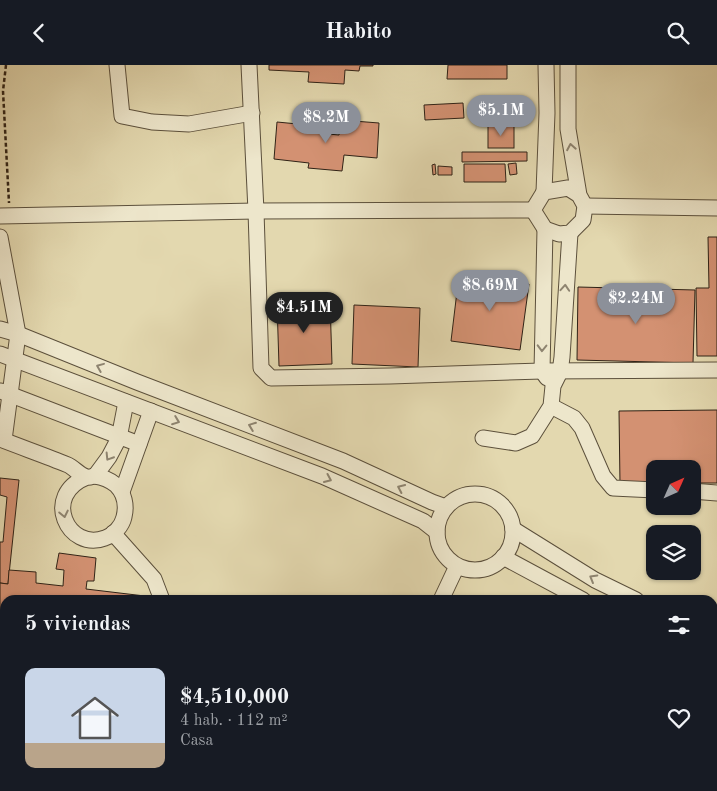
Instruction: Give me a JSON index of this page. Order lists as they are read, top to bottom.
{
  "north": "top right",
  "page": {
    "header": "Habito",
    "price": [
      "$5.1M",
      "$8.2M",
      "$8.69M",
      "$2.24M",
      "$4.51M"
    ],
    "heading": "5 viviendas",
    "list": [
      {
        "name": "$4,510,000",
        "note": "4 hab. · 112 m² · Casa"
      }
    ]
  }
}
